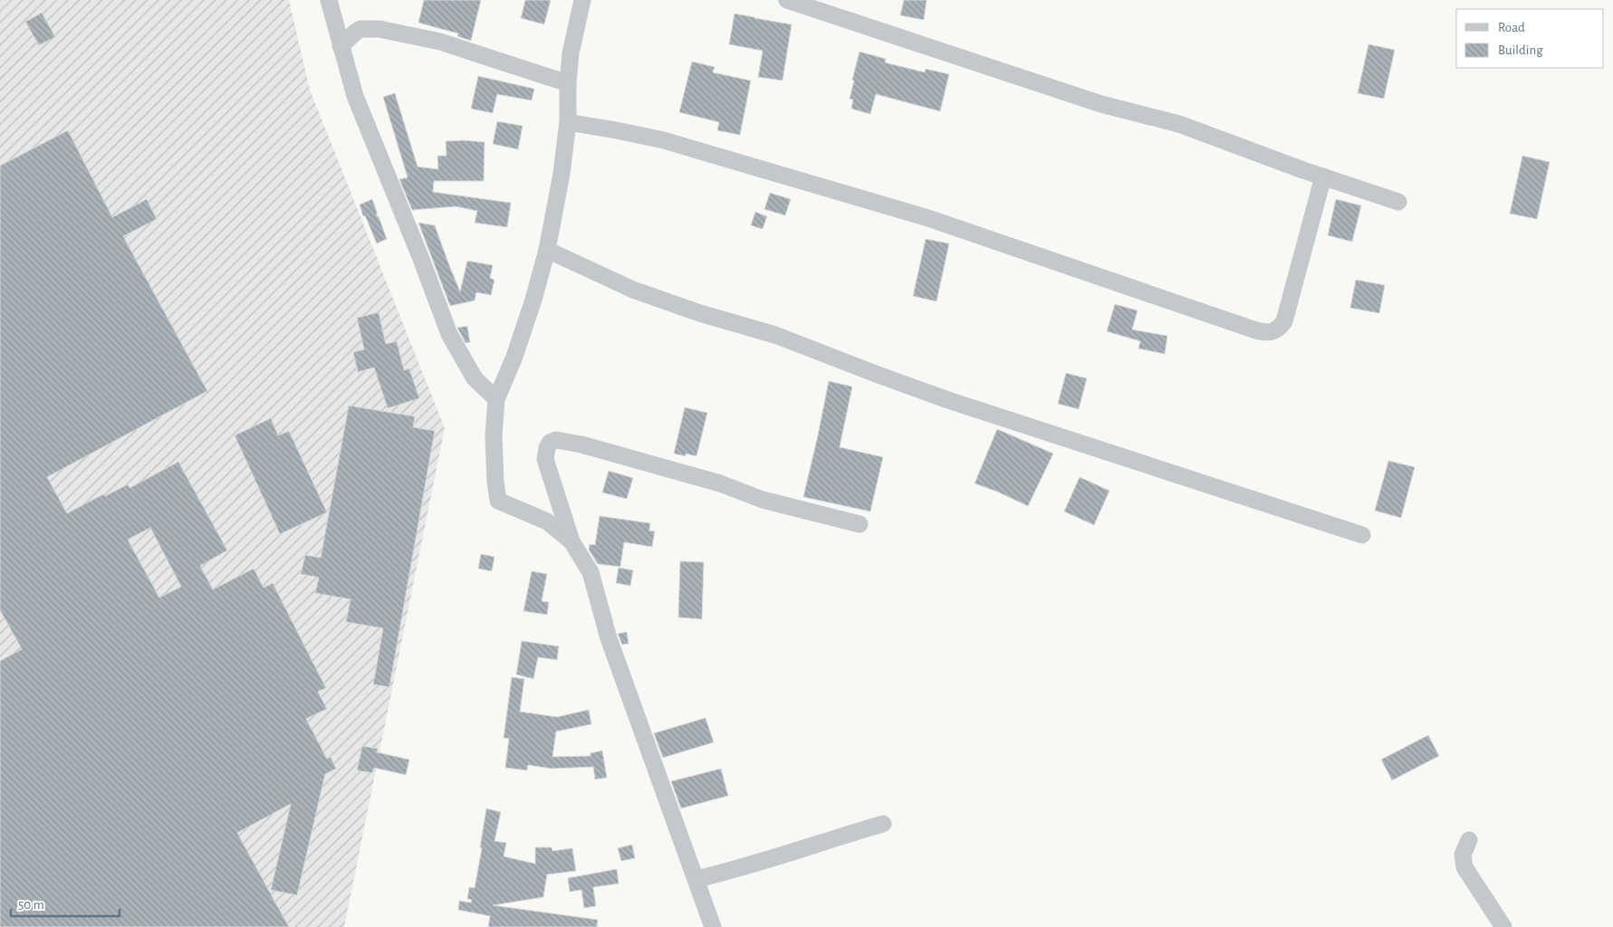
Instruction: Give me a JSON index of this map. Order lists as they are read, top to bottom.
{
  "legend": ["Road", "Building"],
  "scale_bar": "50 m"
}
